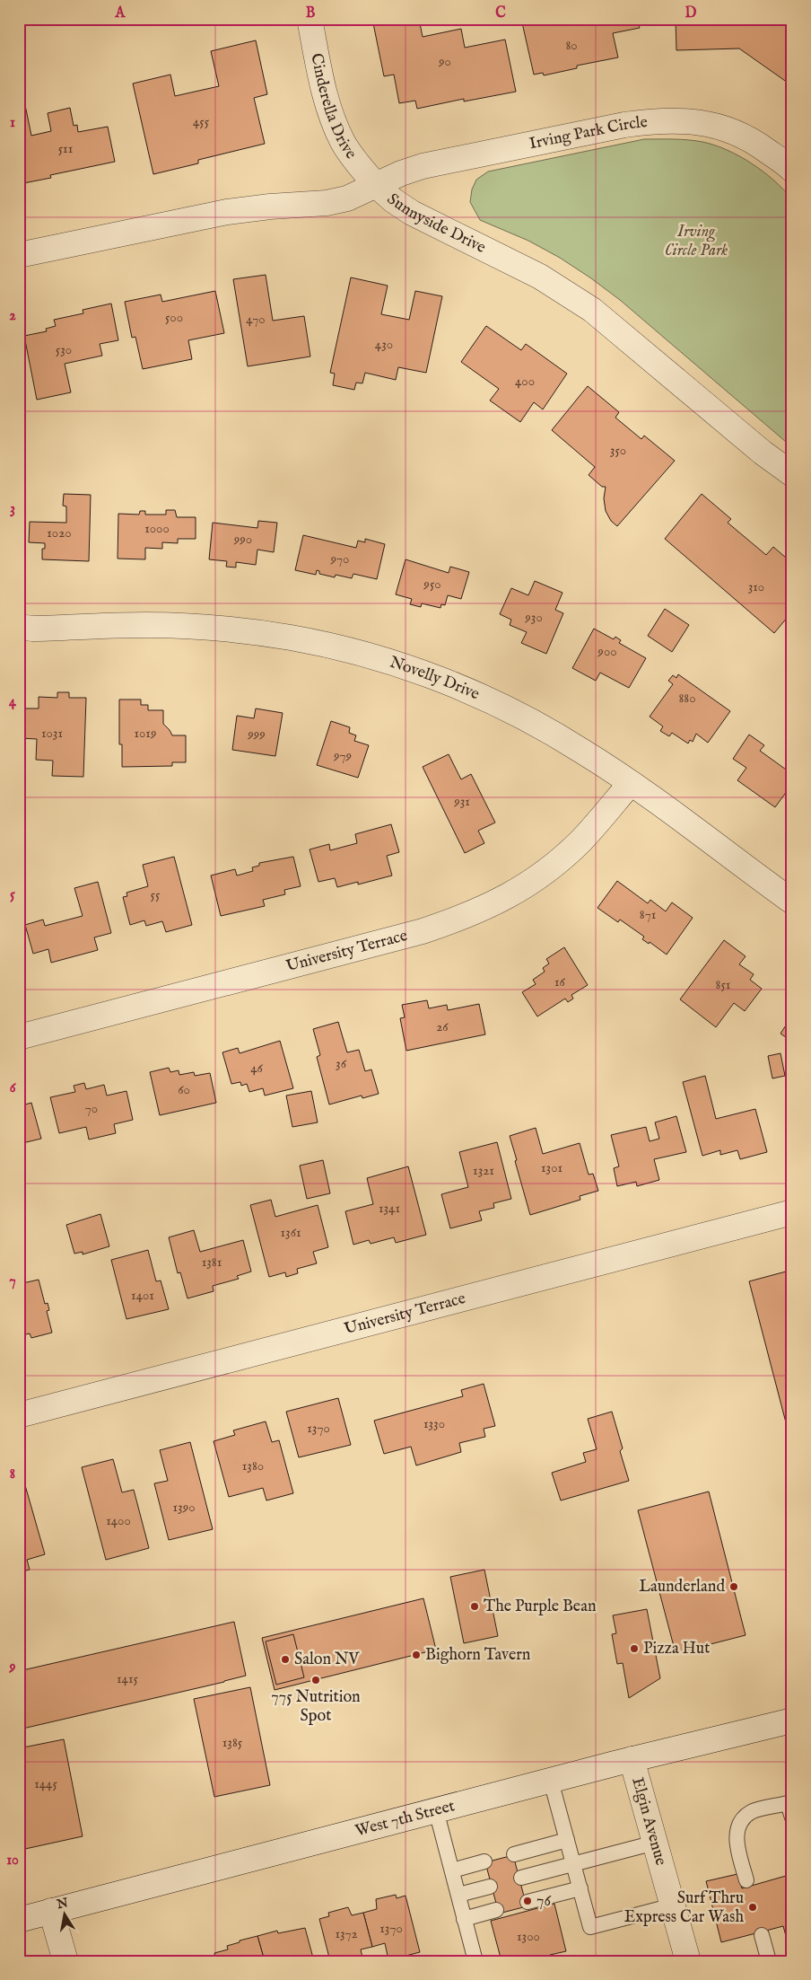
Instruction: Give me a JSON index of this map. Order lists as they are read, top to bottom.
{
  "streets": {
    "street": [
      "Cinderella Drive",
      "Irving Park Circle",
      "Sunnyside Drive",
      "Novelly Drive",
      "University Terrace",
      "West 7th Street",
      "Elgin Avenue"
    ]
  },
  "crossings": [
    ["Cinderella Drive", "Irving Park Circle"],
    ["Cinderella Drive", "Sunnyside Drive"],
    ["Irving Park Circle", "Sunnyside Drive"],
    ["Novelly Drive", "University Terrace"],
    ["West 7th Street", "Elgin Avenue"]
  ],
  "parks": ["Irving Circle Park"],
  "places": [
    "Launderland",
    "The Purple Bean",
    "Pizza Hut",
    "Bighorn Tavern",
    "Salon NV",
    "775 Nutrition Spot",
    "76",
    "Surf Thru Express Car Wash"
  ],
  "house_numbers": [
    "80",
    "90",
    "455",
    "511",
    "500",
    "470",
    "430",
    "530",
    "400",
    "350",
    "1000",
    "1020",
    "990",
    "970",
    "950",
    "310",
    "930",
    "900",
    "880",
    "1031",
    "1019",
    "999",
    "979",
    "931",
    "55",
    "871",
    "16",
    "851",
    "26",
    "36",
    "46",
    "60",
    "70",
    "1301",
    "1321",
    "1341",
    "1361",
    "1381",
    "1401",
    "1330",
    "1370",
    "1380",
    "1390",
    "1400",
    "1415",
    "1385",
    "1445",
    "1370",
    "1372",
    "1300"
  ],
  "north": "top",
  "grid": {
    "columns": [
      "A",
      "B",
      "C",
      "D"
    ],
    "rows": [
      "1",
      "2",
      "3",
      "4",
      "5",
      "6",
      "7",
      "8",
      "9",
      "10"
    ]
  }
}
